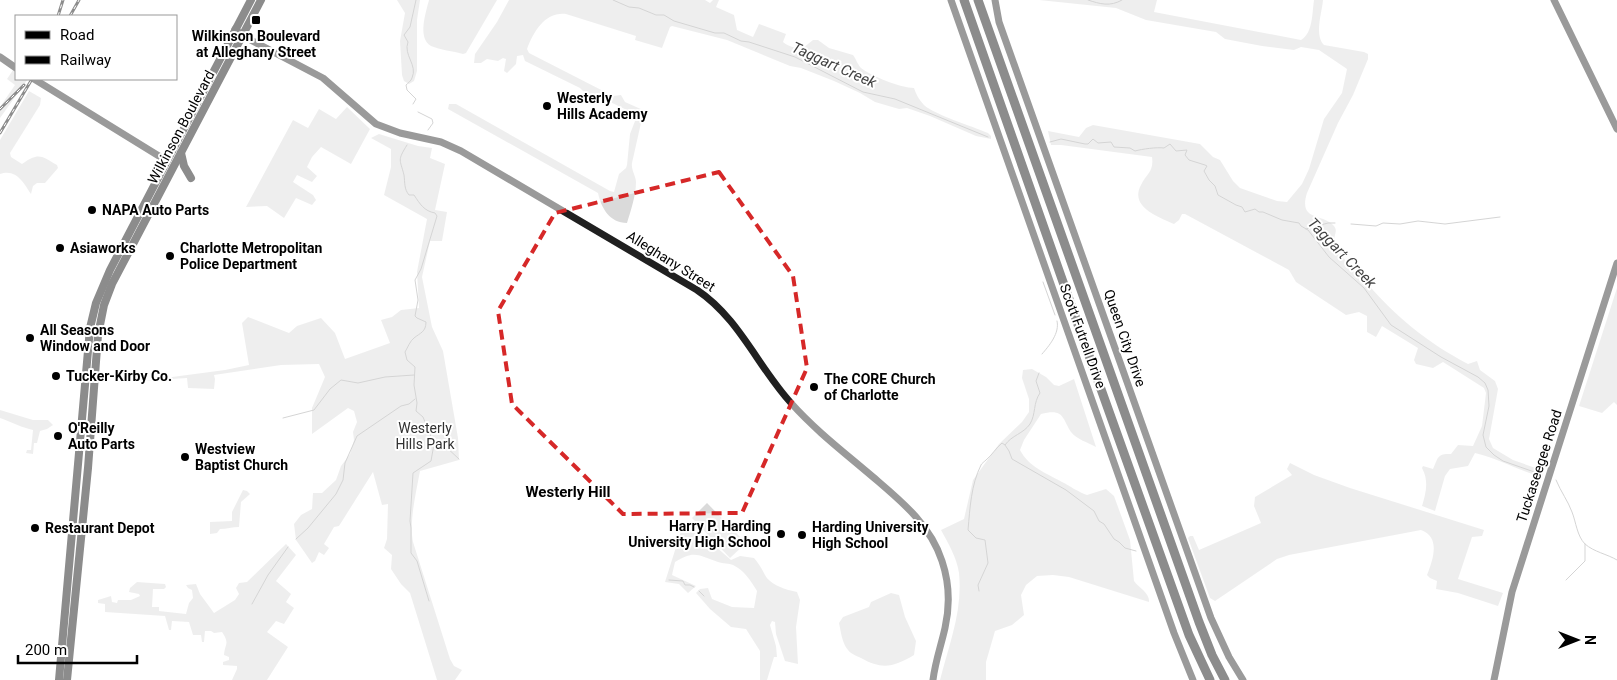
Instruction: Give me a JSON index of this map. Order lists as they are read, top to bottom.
{
  "streets": {
    "main road": ["Wilkinson Boulevard"],
    "street": [
      "Alleghany Street",
      "Scott Futrell Drive",
      "Queen City Drive",
      "Tuckaseegee Road"
    ]
  },
  "crossings": [
    ["Wilkinson Boulevard", "Alleghany Street"]
  ],
  "districts": ["Westerly Hill"],
  "water": ["Taggart Creek"],
  "parks": ["Westerly Hills Park"],
  "places": {
    "transit": ["Wilkinson Boulevard at Alleghany Street"],
    "other": [
      "Westerly Hills Academy",
      "NAPA Auto Parts",
      "Asiaworks",
      "Charlotte Metropolitan Police Department",
      "All Seasons Window and Door",
      "Tucker-Kirby Co.",
      "The CORE Church of Charlotte",
      "O'Reilly Auto Parts",
      "Westview Baptist Church",
      "Restaurant Depot",
      "Harry P. Harding University High School",
      "Harding University High School"
    ]
  },
  "legend": ["Road", "Railway"],
  "scale_bar": "200 m",
  "north": "right"
}
